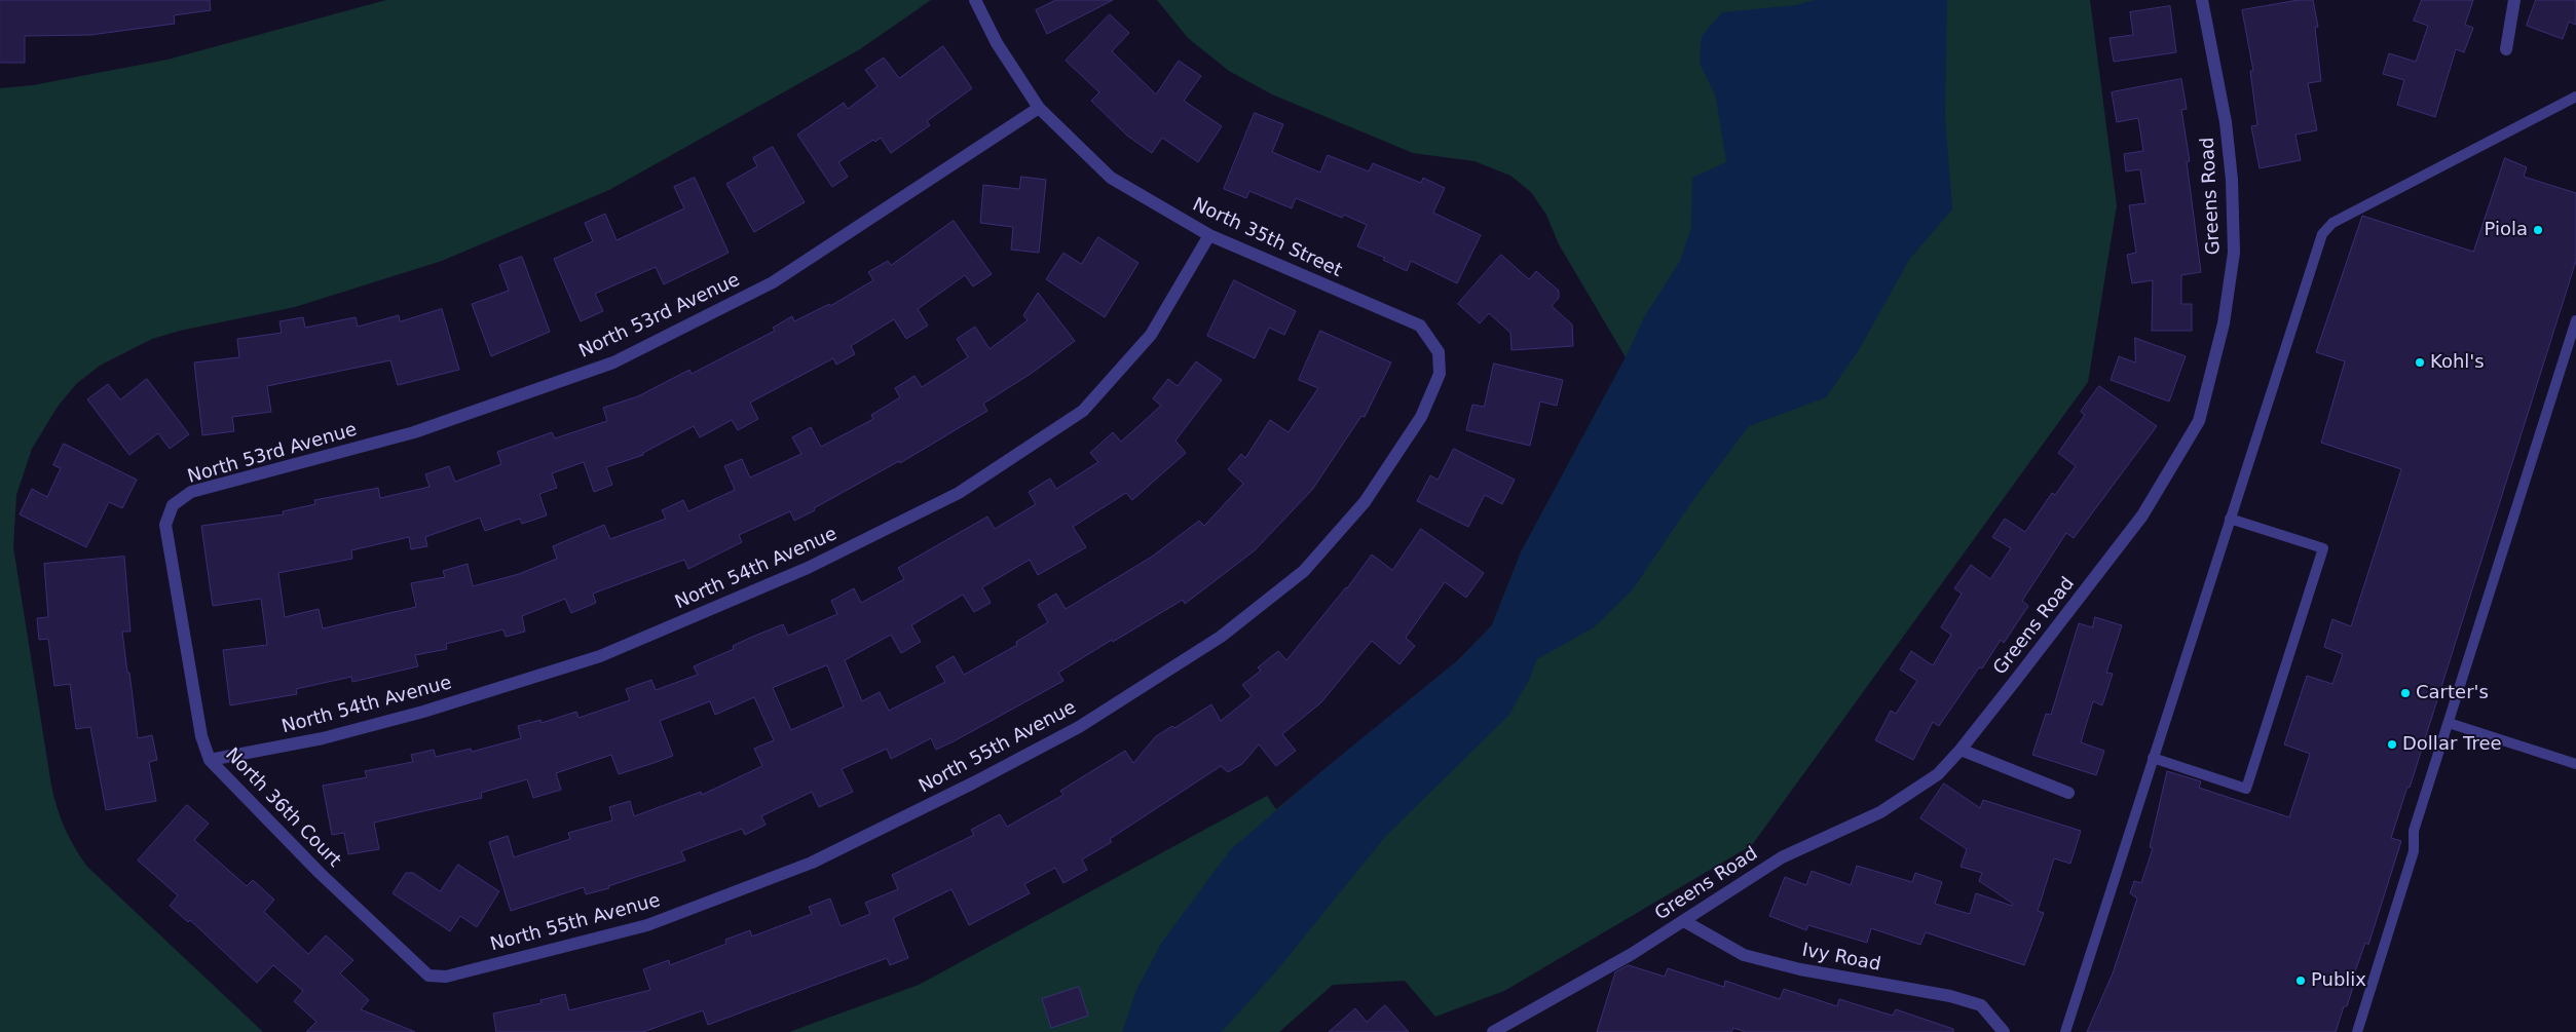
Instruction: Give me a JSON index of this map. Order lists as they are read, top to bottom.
{
  "streets": {
    "street": [
      "Greens Road",
      "North 35th Street",
      "North 53rd Avenue",
      "North 54th Avenue",
      "North 55th Avenue",
      "North 36th Court",
      "Ivy Road"
    ]
  },
  "crossings": [
    ["Greens Road", "Ivy Road"],
    ["North 35th Street", "North 53rd Avenue"],
    ["North 35th Street", "North 54th Avenue"],
    ["North 35th Street", "North 55th Avenue"],
    ["North 53rd Avenue", "North 36th Court"],
    ["North 54th Avenue", "North 36th Court"],
    ["North 55th Avenue", "North 36th Court"]
  ],
  "places": [
    "Piola",
    "Kohl's",
    "Carter's",
    "Dollar Tree",
    "Publix"
  ]
}
